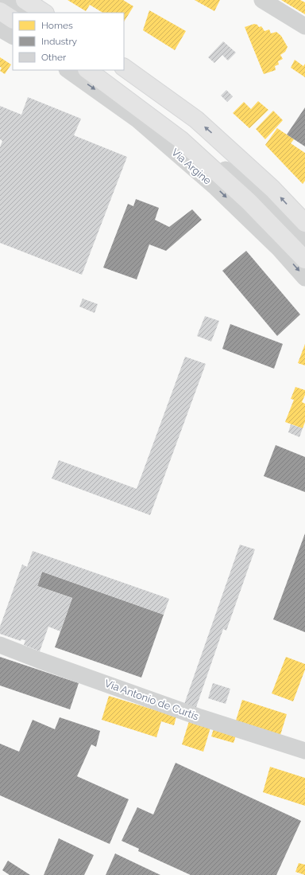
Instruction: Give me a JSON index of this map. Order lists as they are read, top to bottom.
{
  "streets": {
    "street": ["Via Argine", "Via Antonio de Curtis"]
  },
  "legend": ["Homes", "Industry", "Other"]
}
